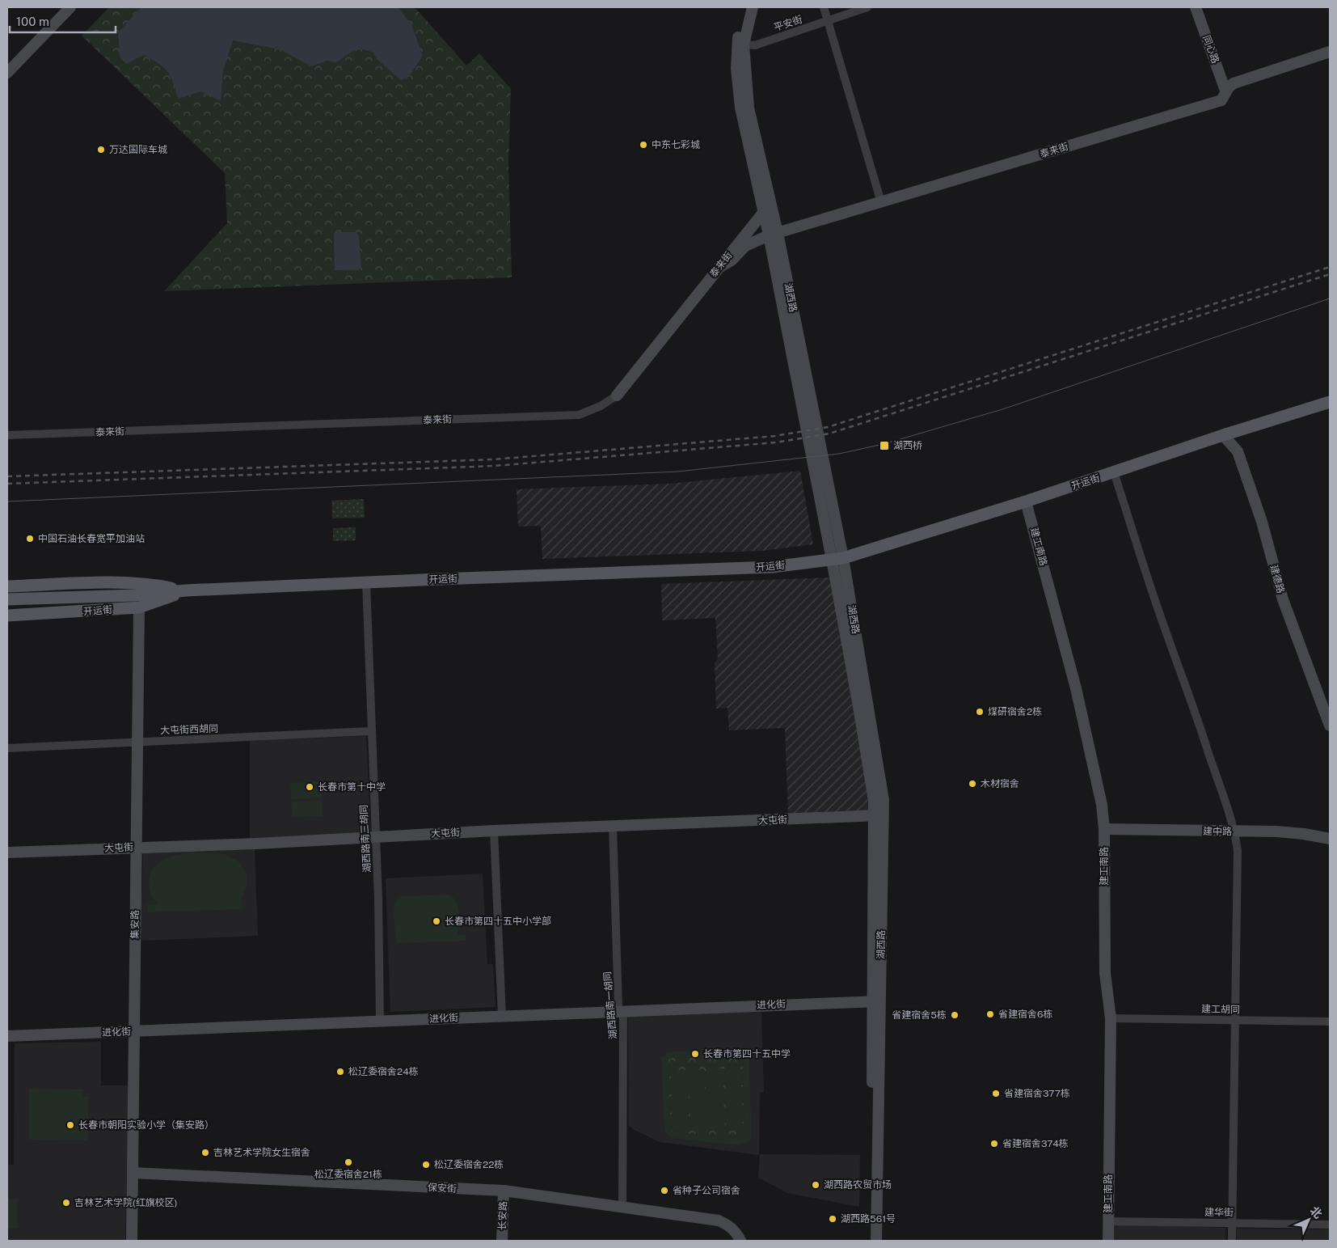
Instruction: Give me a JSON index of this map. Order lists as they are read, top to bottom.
{
  "streets": {
    "main road": ["开运街"],
    "street": [
      "平安街",
      "同心路",
      "泰来街",
      "湖西路",
      "建工南路",
      "建德路",
      "大屯街西胡同",
      "大屯街",
      "建中路",
      "湖西路南三胡同",
      "集安路",
      "进化街",
      "湖西路南一胡同",
      "建工胡同",
      "保安街",
      "建华街",
      "长安路"
    ]
  },
  "crossings": [
    ["平安街", "湖西路"],
    ["同心路", "泰来街"],
    ["泰来街", "湖西路"],
    ["湖西路", "开运街"],
    ["湖西路", "大屯街"],
    ["湖西路", "进化街"],
    ["开运街", "建工南路"],
    ["开运街", "建德路"],
    ["开运街", "湖西路南三胡同"],
    ["开运街", "集安路"],
    ["建工南路", "建中路"],
    ["建工南路", "建工胡同"],
    ["建工南路", "建华街"],
    ["大屯街西胡同", "湖西路南三胡同"],
    ["大屯街西胡同", "集安路"],
    ["大屯街", "湖西路南三胡同"],
    ["大屯街", "集安路"],
    ["大屯街", "湖西路南一胡同"],
    ["湖西路南三胡同", "进化街"],
    ["集安路", "进化街"],
    ["集安路", "保安街"],
    ["进化街", "湖西路南一胡同"],
    ["湖西路南一胡同", "保安街"],
    ["保安街", "长安路"]
  ],
  "places": {
    "other": [
      "中东七彩城",
      "万达国际车城",
      "中国石油长春宽平加油站",
      "煤研宿舍2栋",
      "木材宿舍",
      "长春市第十中学",
      "长春市第四十五中小学部",
      "省建宿舍6栋",
      "省建宿舍5栋",
      "长春市第四十五中学",
      "松辽委宿舍24栋",
      "省建宿舍377栋",
      "长春市朝阳实验小学（集安路）",
      "省建宿舍374栋",
      "吉林艺术学院女生宿舍",
      "松辽委宿舍21栋",
      "松辽委宿舍22栋",
      "湖西路农贸市场",
      "省种子公司宿舍",
      "吉林艺术学院(红旗校区)",
      "湖西路561号"
    ],
    "transit": ["湖西桥"]
  },
  "scale_bar": "100 m",
  "north": "top right"
}
